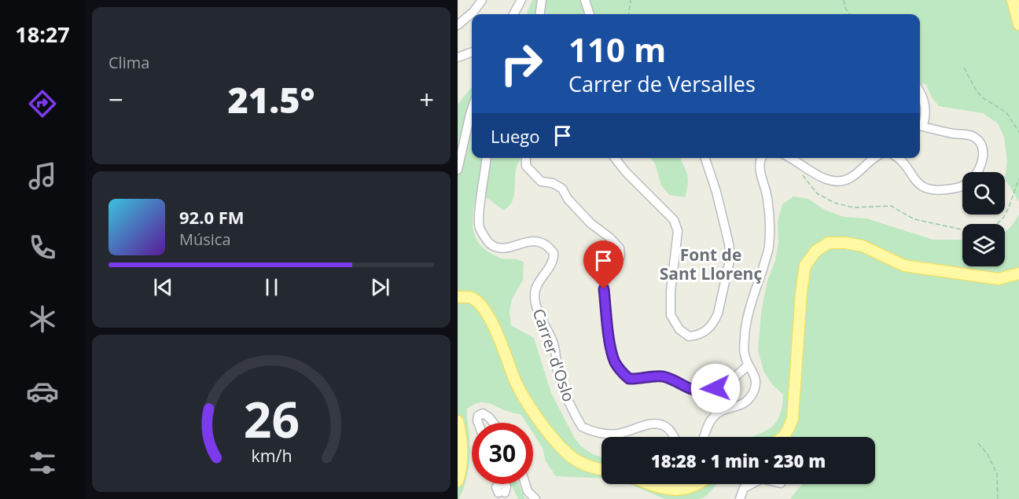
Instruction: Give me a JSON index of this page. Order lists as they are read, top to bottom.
{
  "streets": {
    "street": ["Carrer d'Oslo"]
  },
  "districts": ["Font de Sant Llorenç"],
  "page": {
    "tabs": "18:27",
    "tile": "Clima",
    "turn": ["110 m", "Carrer de Versalles"],
    "heat": ["−", "21.5°", "+"],
    "then": "Luego",
    "song": ["92.0 FM", "Música"],
    "limit": "30",
    "trip": "18:28 · 1 min · 230 m",
    "gauge": ["26", "km/h"]
  }
}
